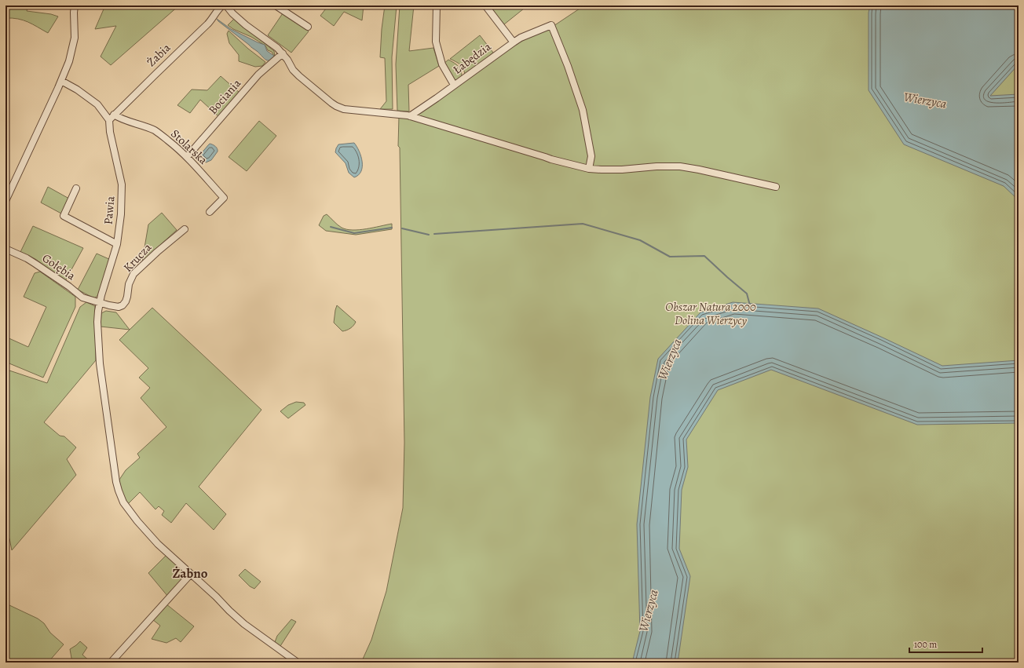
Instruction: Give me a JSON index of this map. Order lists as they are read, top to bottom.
{
  "streets": {
    "street": [
      "Żabia",
      "Łabędzia",
      "Bociania",
      "Stolarska",
      "Pawia",
      "Krucza",
      "Gołębia"
    ]
  },
  "crossings": [
    ["Żabia", "Stolarska"],
    ["Żabia", "Pawia"],
    ["Bociania", "Stolarska"],
    ["Pawia", "Krucza"],
    ["Pawia", "Gołębia"],
    ["Krucza", "Gołębia"]
  ],
  "districts": ["Żabno"],
  "water": ["Wierzyca"],
  "parks": ["Obszar Natura 2000 Dolina Wierzycy"],
  "scale_bar": "100 m"
}
